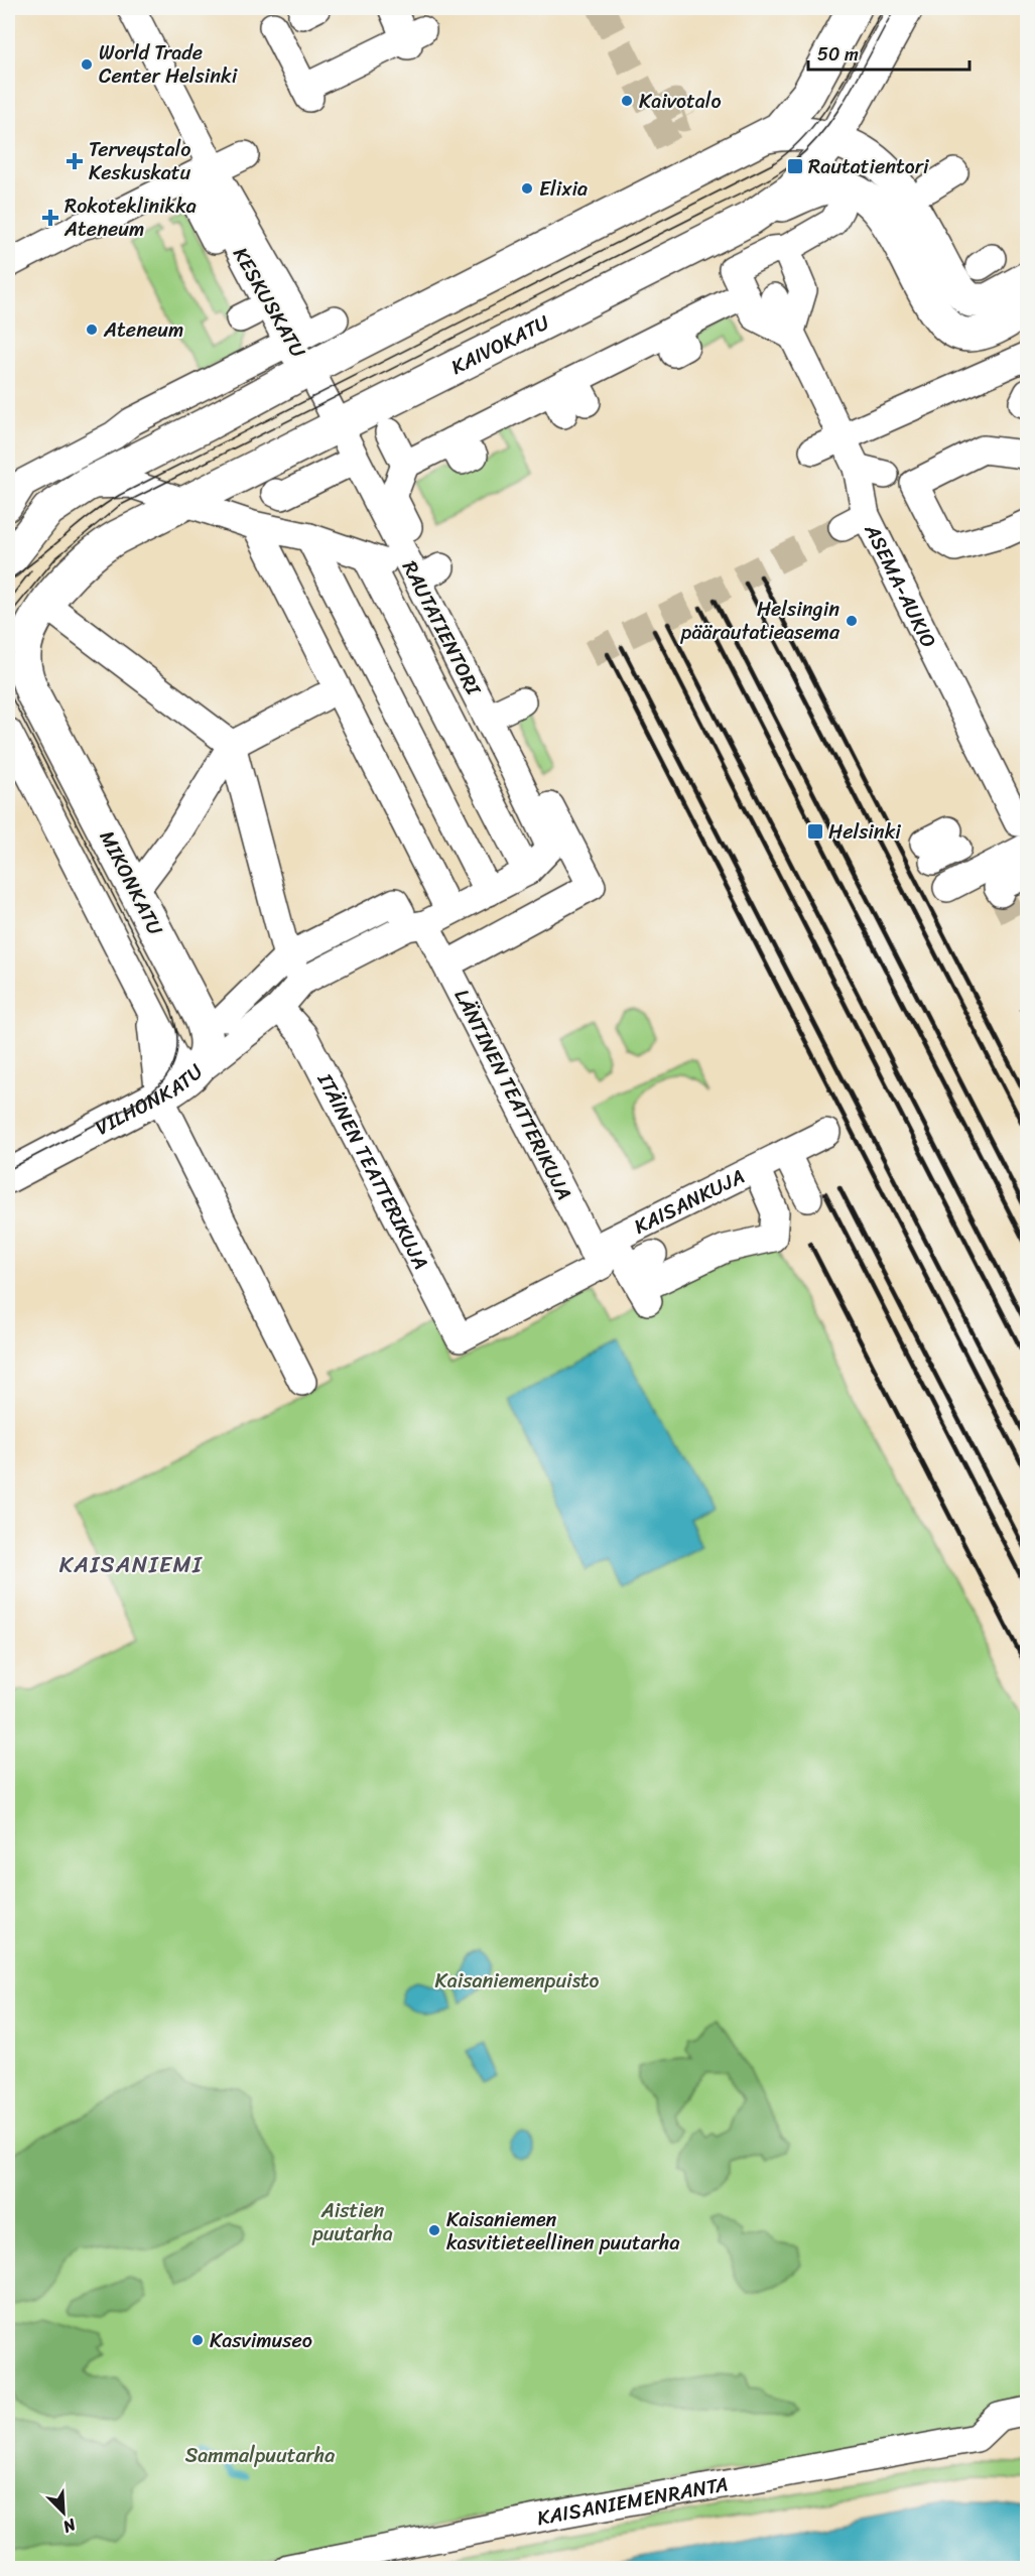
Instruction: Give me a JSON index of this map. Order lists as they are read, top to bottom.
{
  "streets": {
    "main road": ["KAIVOKATU", "MIKONKATU", "VILHONKATU"],
    "street": [
      "KESKUSKATU",
      "ASEMA-AUKIO",
      "RAUTATIENTORI",
      "LÄNTINEN TEATTERIKUJA",
      "ITÄINEN TEATTERIKUJA",
      "KAISANKUJA",
      "KAISANIEMENRANTA"
    ]
  },
  "crossings": [
    ["KESKUSKATU", "KAIVOKATU"],
    ["KESKUSKATU", "RAUTATIENTORI"],
    ["KAIVOKATU", "RAUTATIENTORI"],
    ["KAIVOKATU", "MIKONKATU"],
    ["RAUTATIENTORI", "VILHONKATU"],
    ["MIKONKATU", "VILHONKATU"],
    ["LÄNTINEN TEATTERIKUJA", "VILHONKATU"],
    ["LÄNTINEN TEATTERIKUJA", "KAISANKUJA"],
    ["VILHONKATU", "ITÄINEN TEATTERIKUJA"],
    ["ITÄINEN TEATTERIKUJA", "KAISANKUJA"]
  ],
  "districts": ["KAISANIEMI"],
  "parks": ["Kaisaniemenpuisto", "Aistien puutarha", "Sammalpuutarha"],
  "places": {
    "other": [
      "World Trade Center Helsinki",
      "Kaivotalo",
      "Elixia",
      "Ateneum",
      "Helsingin päärautatieasema",
      "Kaisaniemen kasvitieteellinen puutarha",
      "Kasvimuseo"
    ],
    "health": ["Terveystalo Keskuskatu", "Rokoteklinikka Ateneum"],
    "transit": ["Rautatientori", "Helsinki"]
  },
  "scale_bar": "50 m",
  "north": "bottom right"
}
